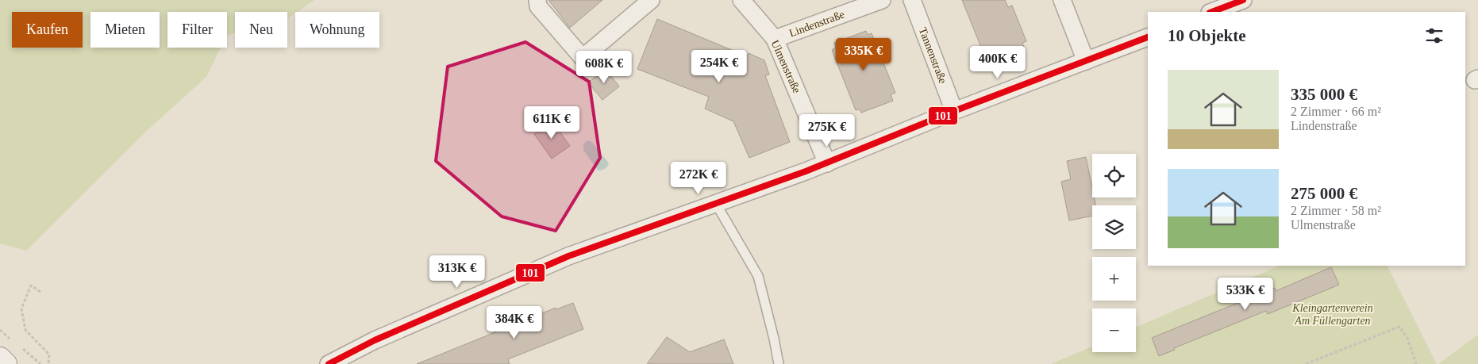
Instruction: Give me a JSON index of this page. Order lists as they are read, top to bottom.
{
  "streets": {
    "street": ["Lindenstraße", "Tannenstraße", "Ulmenstraße"]
  },
  "crossings": [
    ["Lindenstraße", "Ulmenstraße"]
  ],
  "parks": ["Kleingartenverein Am Füllengarten"],
  "lines": ["transit line 101"],
  "page": {
    "chip": [
      "Kaufen",
      "Mieten",
      "Filter",
      "Neu",
      "Wohnung"
    ],
    "heading": "10 Objekte",
    "price": [
      "335K €",
      "400K €",
      "254K €",
      "608K €",
      "611K €",
      "275K €",
      "272K €",
      "313K €",
      "533K €",
      "384K €"
    ],
    "list": [
      {
        "name": "335 000 €",
        "note": "2 Zimmer · 66 m² · Lindenstraße"
      },
      {
        "name": "275 000 €",
        "note": "2 Zimmer · 58 m² · Ulmenstraße"
      }
    ],
    "map_buttons": ["+", "−"]
  }
}
